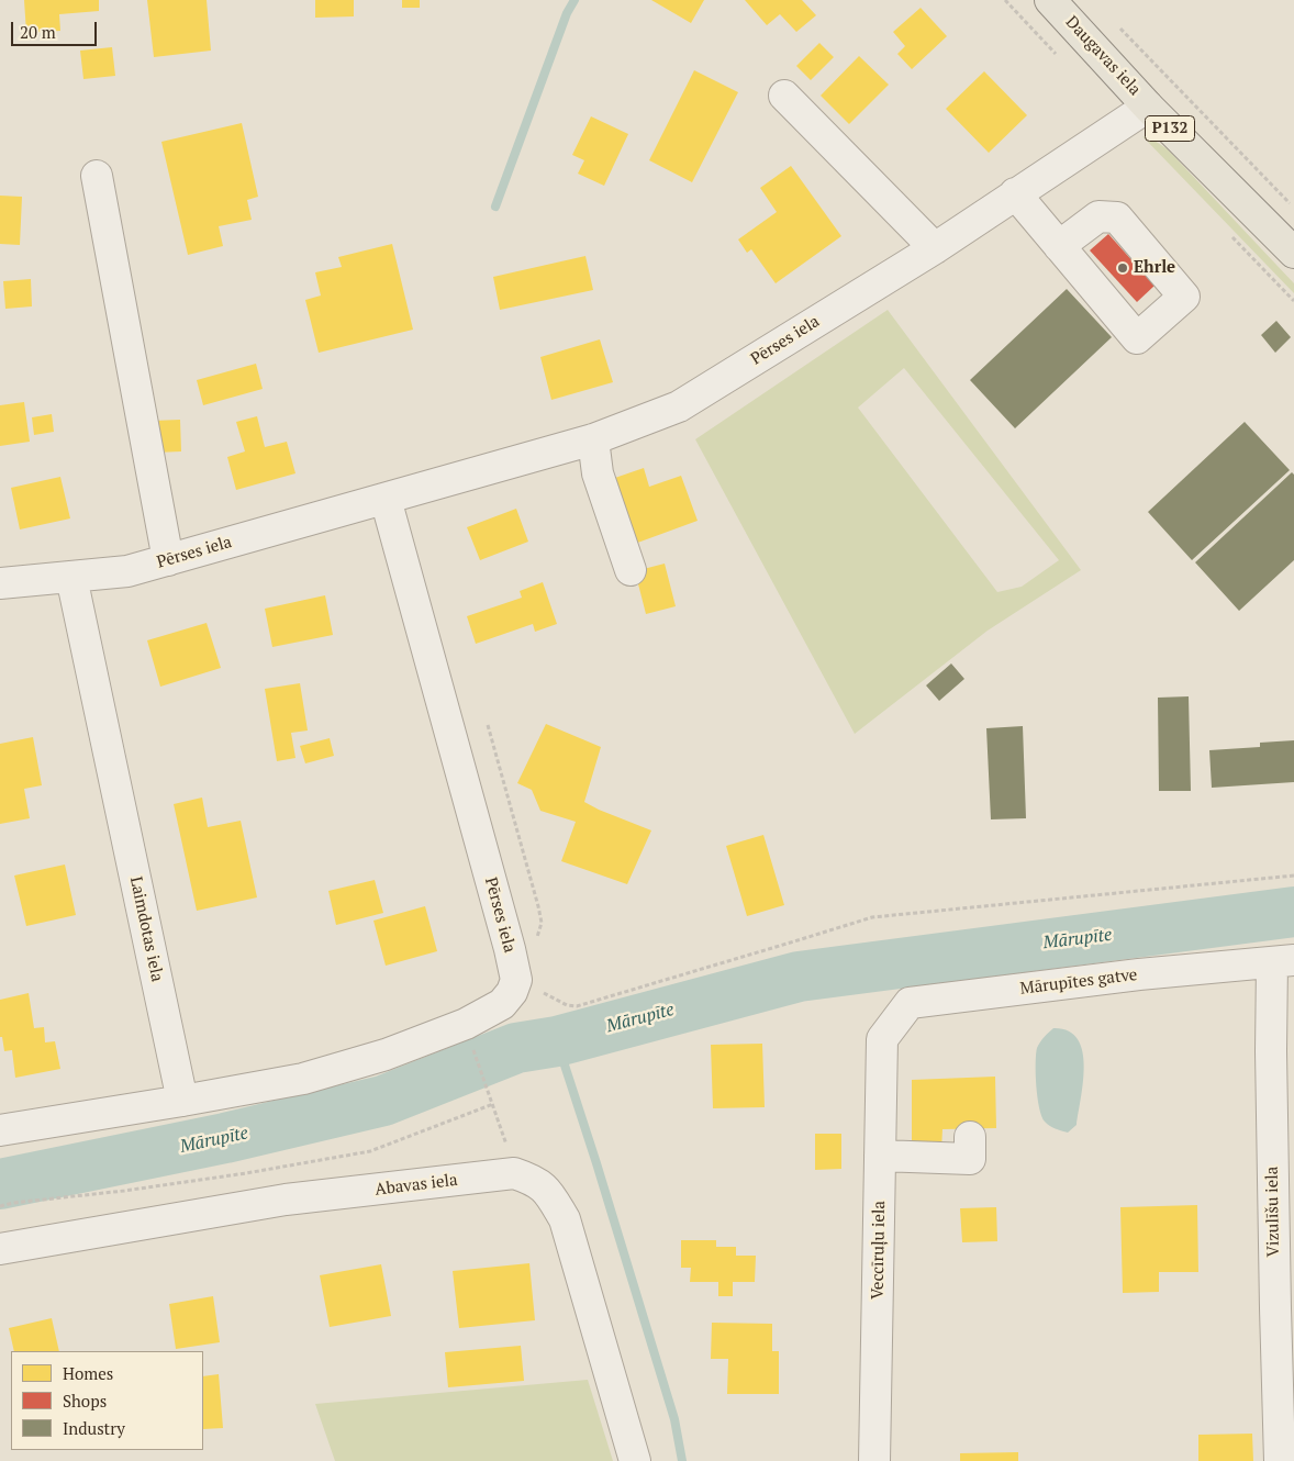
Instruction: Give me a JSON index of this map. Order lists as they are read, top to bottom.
{
  "streets": {
    "main road": ["Daugavas iela", "P132"],
    "street": [
      "Pērses iela",
      "Laimdotas iela",
      "Mārupītes gatve",
      "Abavas iela",
      "Vizulīšu iela",
      "Veccīruļu iela"
    ]
  },
  "crossings": [
    ["Daugavas iela", "Pērses iela"],
    ["Pērses iela", "Laimdotas iela"],
    ["Mārupītes gatve", "Vizulīšu iela"],
    ["Mārupītes gatve", "Veccīruļu iela"]
  ],
  "water": ["Mārupīte"],
  "places": ["Ehrle"],
  "legend": ["Homes", "Shops", "Industry"],
  "scale_bar": "20 m"
}
